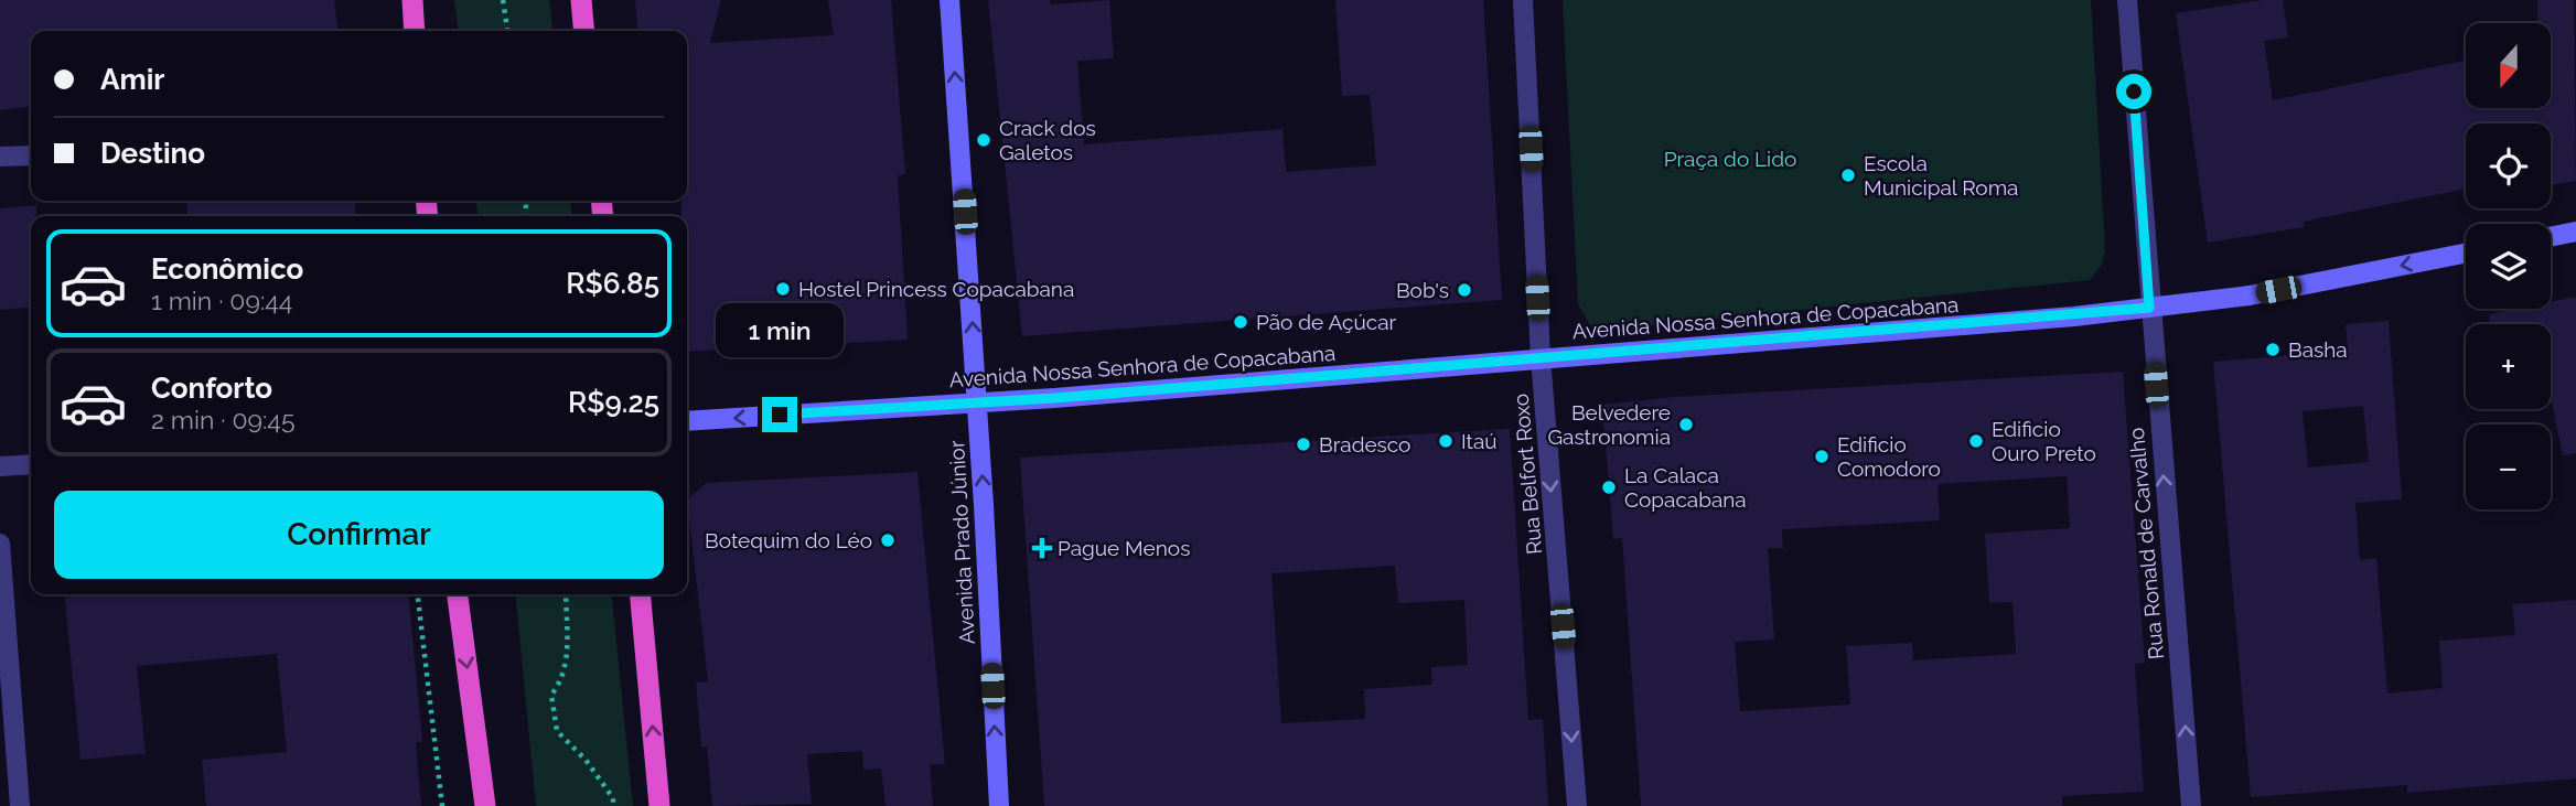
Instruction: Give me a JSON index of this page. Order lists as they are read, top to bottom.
{
  "streets": {
    "main road": ["Avenida Nossa Senhora de Copacabana", "Avenida Prado Júnior"],
    "street": ["Rua Belfort Roxo", "Rua Ronald de Carvalho"]
  },
  "crossings": [
    ["Avenida Nossa Senhora de Copacabana", "Rua Belfort Roxo"],
    ["Avenida Nossa Senhora de Copacabana", "Avenida Prado Júnior"],
    ["Avenida Nossa Senhora de Copacabana", "Rua Ronald de Carvalho"]
  ],
  "one_way": ["Rua Belfort Roxo", "Avenida Prado Júnior", "Rua Ronald de Carvalho"],
  "parks": ["Praça do Lido"],
  "places": {
    "other": [
      "Crack dos Galetos",
      "Escola Municipal Roma",
      "Hostel Princess Copacabana",
      "Bob's",
      "Pão de Açúcar",
      "Basha",
      "Belvedere Gastronomia",
      "Itaú",
      "Edificio Ouro Preto",
      "Bradesco",
      "Edificio Comodoro",
      "La Calaca Copacabana",
      "Botequim do Léo"
    ],
    "health": ["Pague Menos"]
  },
  "north": "bottom",
  "page": {
    "map_buttons": ["+", "−"],
    "banner": ["Amir", "Destino"],
    "list": [
      {
        "name": "Econômico",
        "note": "1 min · 09:44",
        "value": "R$6.85"
      },
      {
        "name": "Conforto",
        "note": "2 min · 09:45",
        "value": "R$9.25"
      }
    ],
    "bubble": "1 min",
    "buttons": "Confirmar"
  }
}
